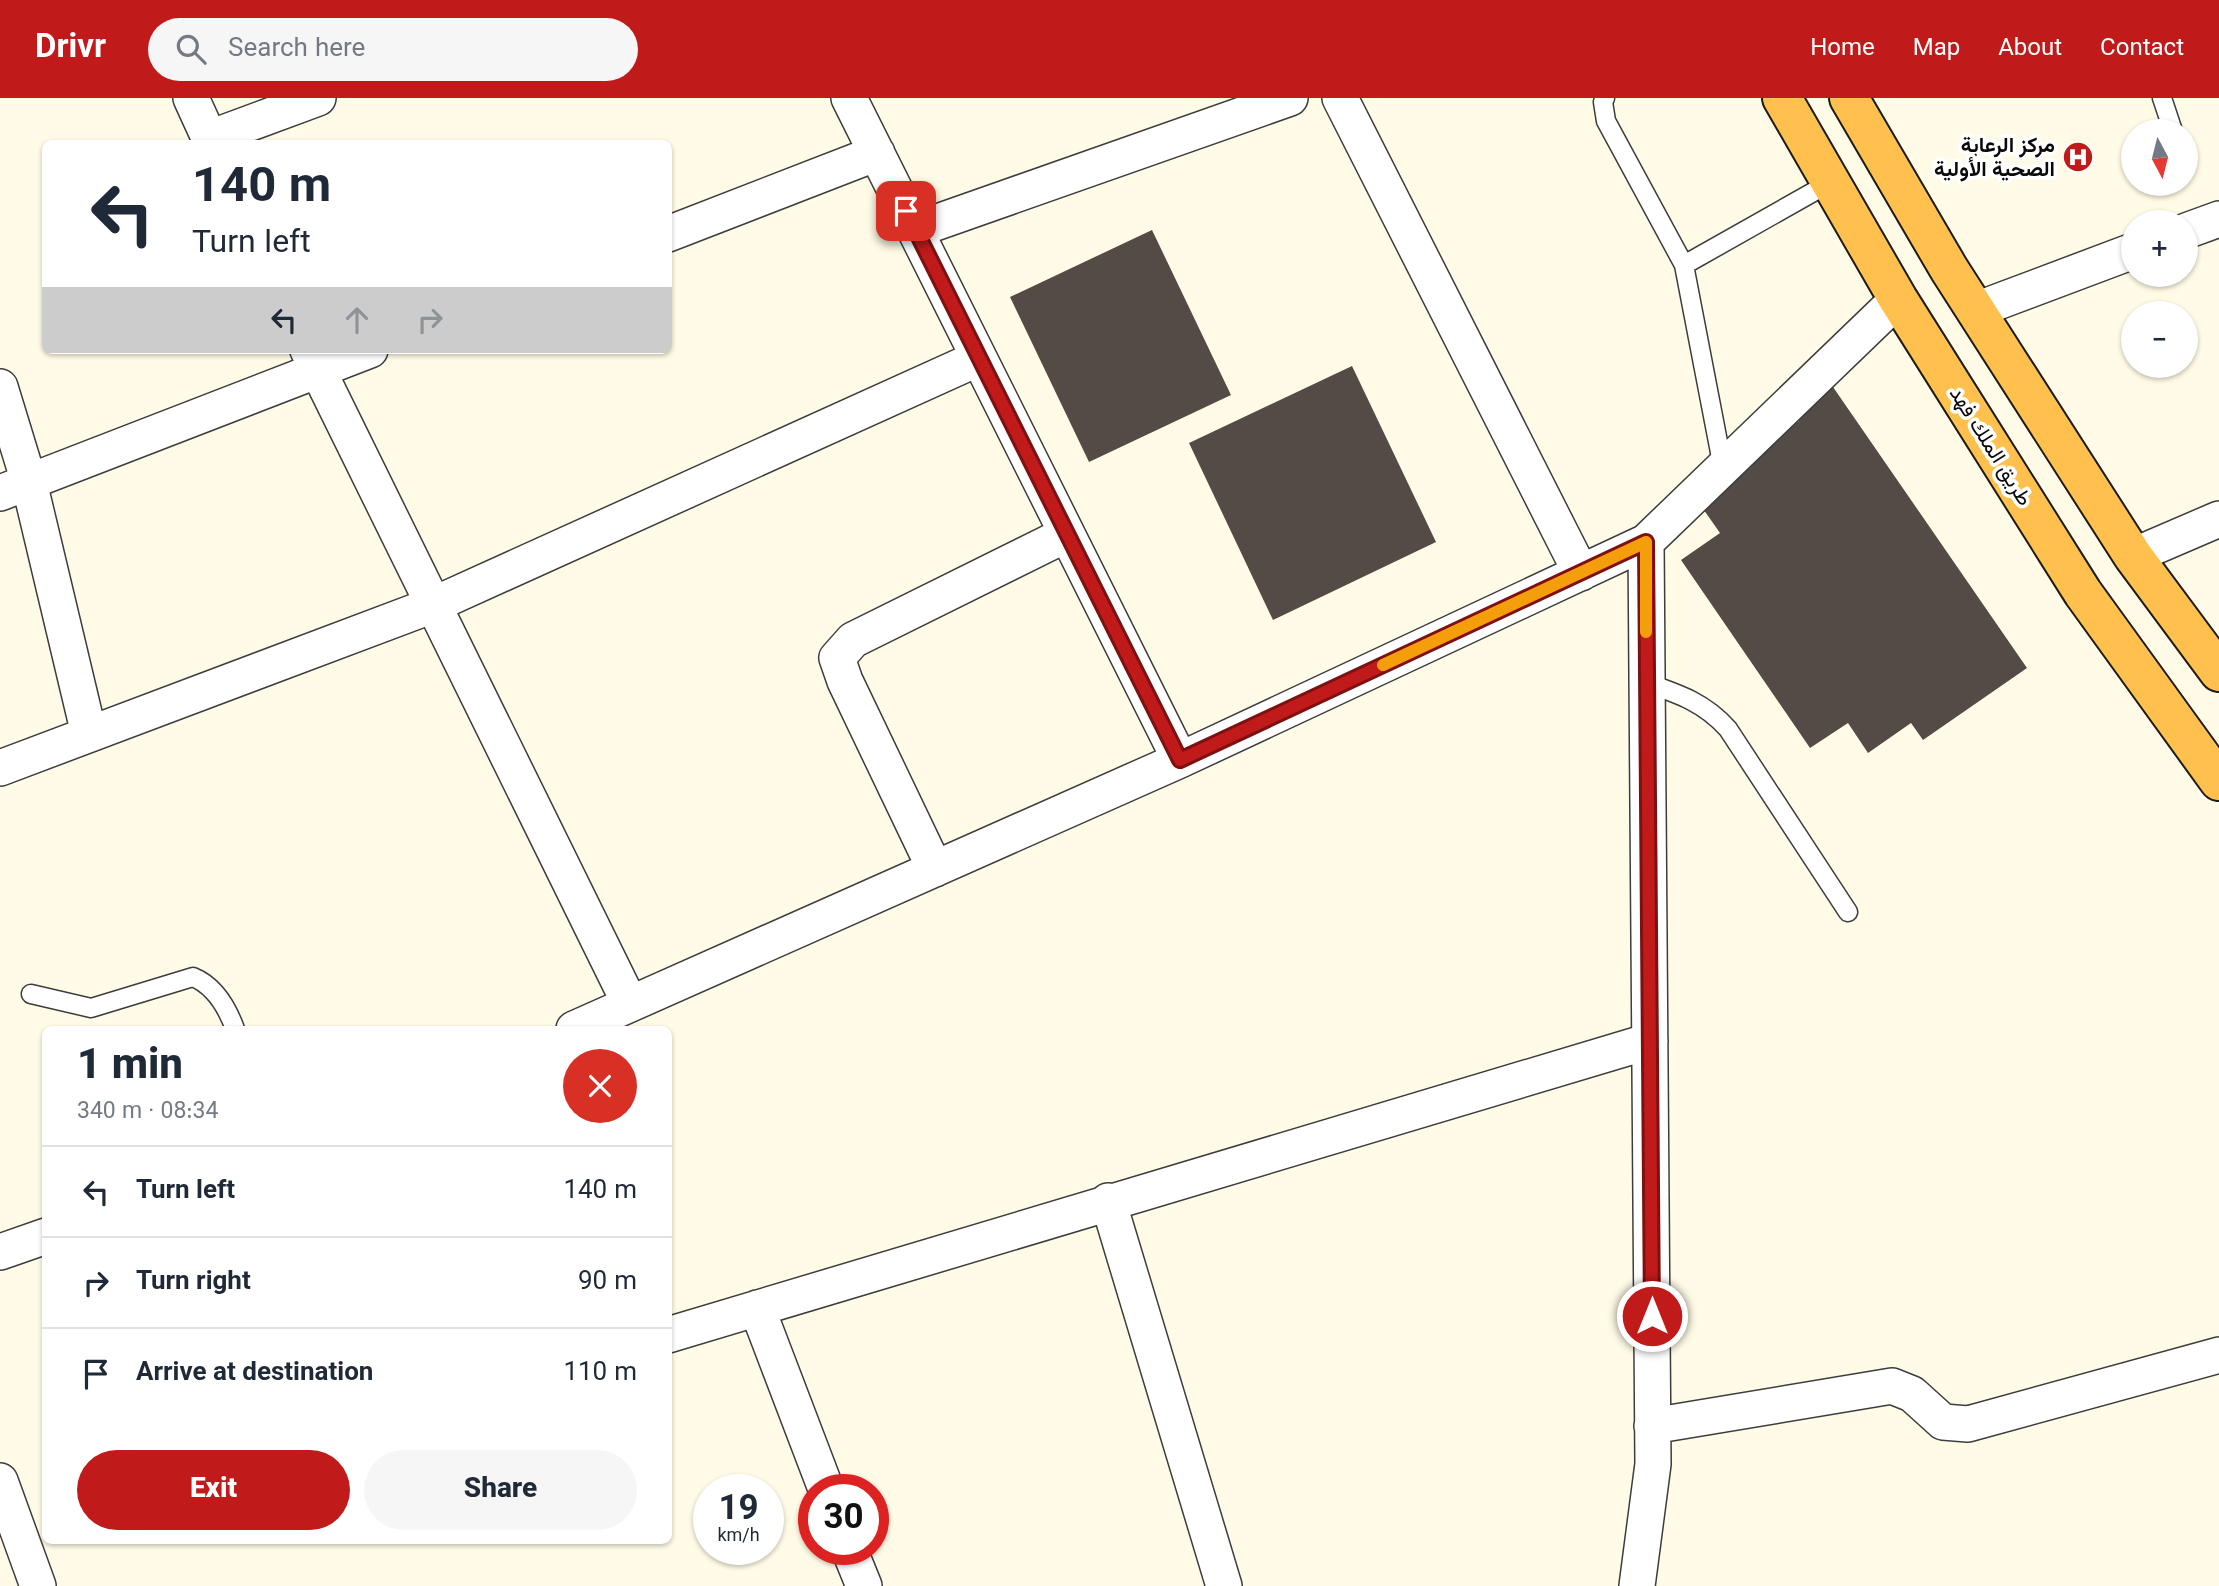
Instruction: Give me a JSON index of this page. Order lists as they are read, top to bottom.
{
  "streets": {
    "highway": ["طريق الملك فهد"]
  },
  "places": {
    "hospital": ["مركز الرعاية الصحية الأولية"]
  },
  "north": "bottom",
  "page": {
    "header": "Drivr",
    "search": "Search here",
    "nav": [
      "Home",
      "Map",
      "About",
      "Contact"
    ],
    "map_buttons": ["+", "−"],
    "turn": ["140 m", "Turn left"],
    "heading": ["1 min", "340 m · 08:34"],
    "list": [
      {
        "name": "Turn left",
        "value": "140 m"
      },
      {
        "name": "Turn right",
        "value": "90 m"
      },
      {
        "name": "Arrive at destination",
        "value": "110 m"
      }
    ],
    "buttons": ["Exit", "Share"],
    "speed": "19 km/h",
    "limit": "30"
  }
}
